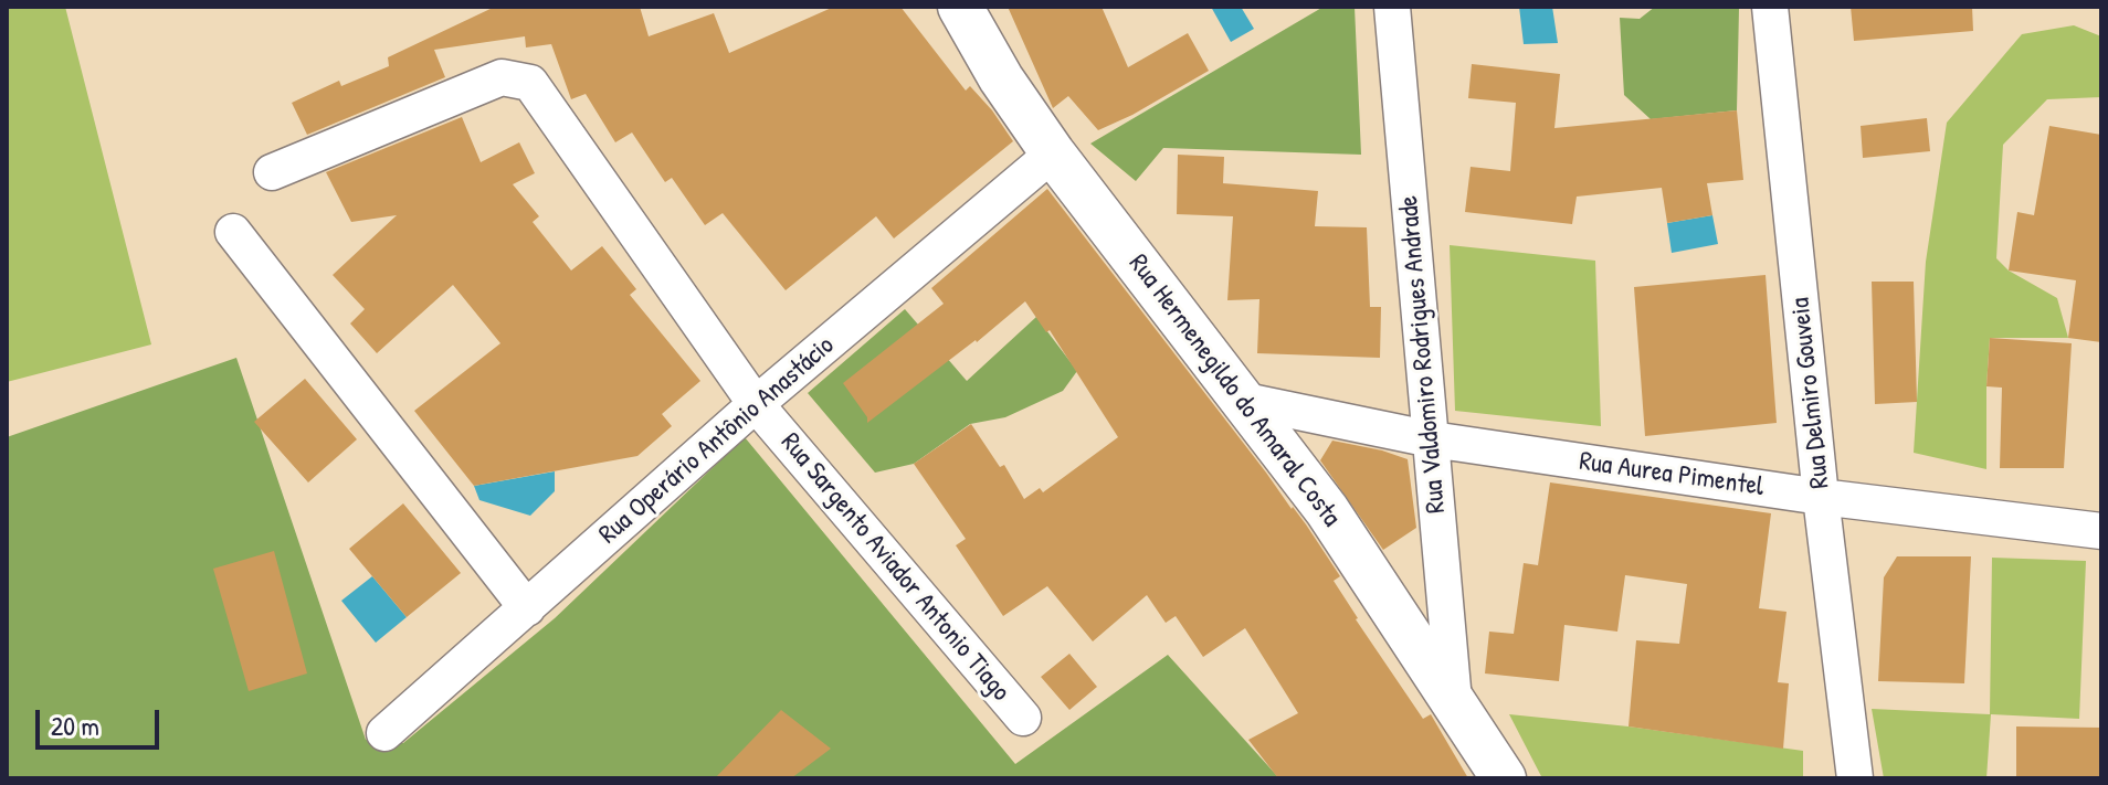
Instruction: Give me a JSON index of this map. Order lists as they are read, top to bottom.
{
  "streets": {
    "street": [
      "Rua Valdomiro Rodrigues Andrade",
      "Rua Hermenegildo do Amaral Costa",
      "Rua Delmiro Gouveia",
      "Rua Operário Antônio Anastácio",
      "Rua Aurea Pimentel",
      "Rua Sargento Aviador Antonio Tiago"
    ]
  },
  "crossings": [
    ["Rua Valdomiro Rodrigues Andrade", "Rua Hermenegildo do Amaral Costa"],
    ["Rua Valdomiro Rodrigues Andrade", "Rua Aurea Pimentel"],
    ["Rua Hermenegildo do Amaral Costa", "Rua Operário Antônio Anastácio"],
    ["Rua Hermenegildo do Amaral Costa", "Rua Aurea Pimentel"],
    ["Rua Delmiro Gouveia", "Rua Aurea Pimentel"],
    ["Rua Operário Antônio Anastácio", "Rua Sargento Aviador Antonio Tiago"]
  ],
  "scale_bar": "20 m"
}
